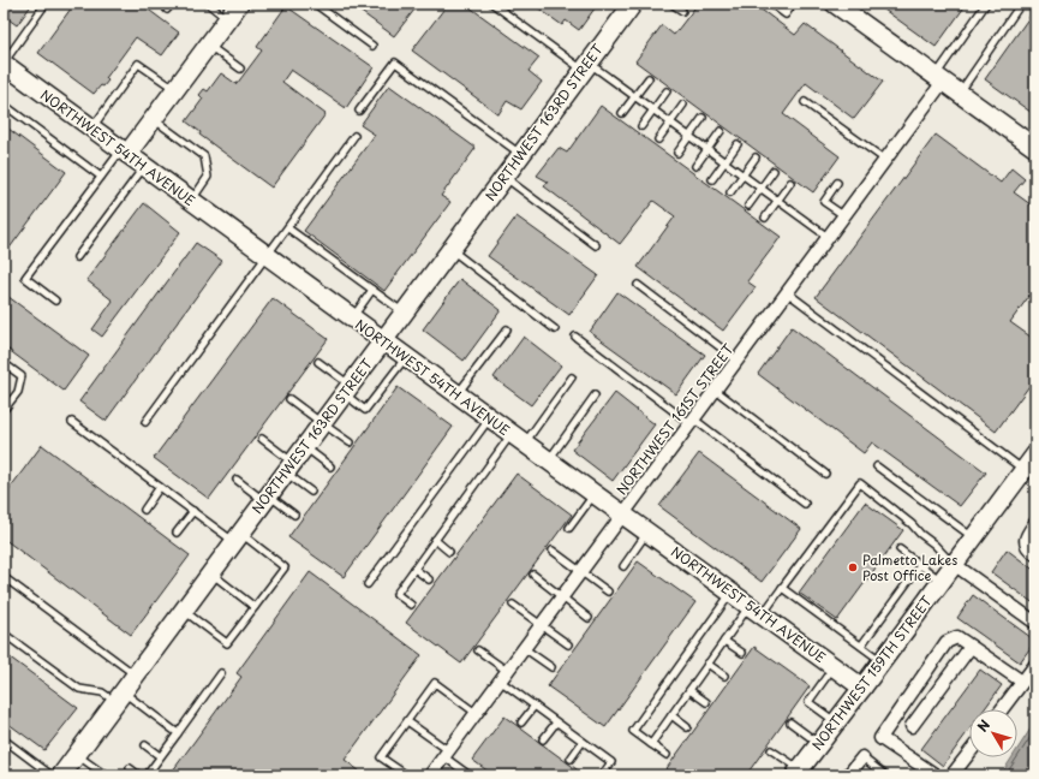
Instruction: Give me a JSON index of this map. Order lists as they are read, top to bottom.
{
  "streets": {
    "street": [
      "NORTHWEST 163RD STREET",
      "NORTHWEST 54TH AVENUE",
      "NORTHWEST 161ST STREET",
      "NORTHWEST 159TH STREET"
    ]
  },
  "crossings": [
    ["NORTHWEST 163RD STREET", "NORTHWEST 54TH AVENUE"],
    ["NORTHWEST 54TH AVENUE", "NORTHWEST 161ST STREET"],
    ["NORTHWEST 54TH AVENUE", "NORTHWEST 159TH STREET"]
  ],
  "places": ["Palmetto Lakes Post Office"],
  "north": "top left"
}
